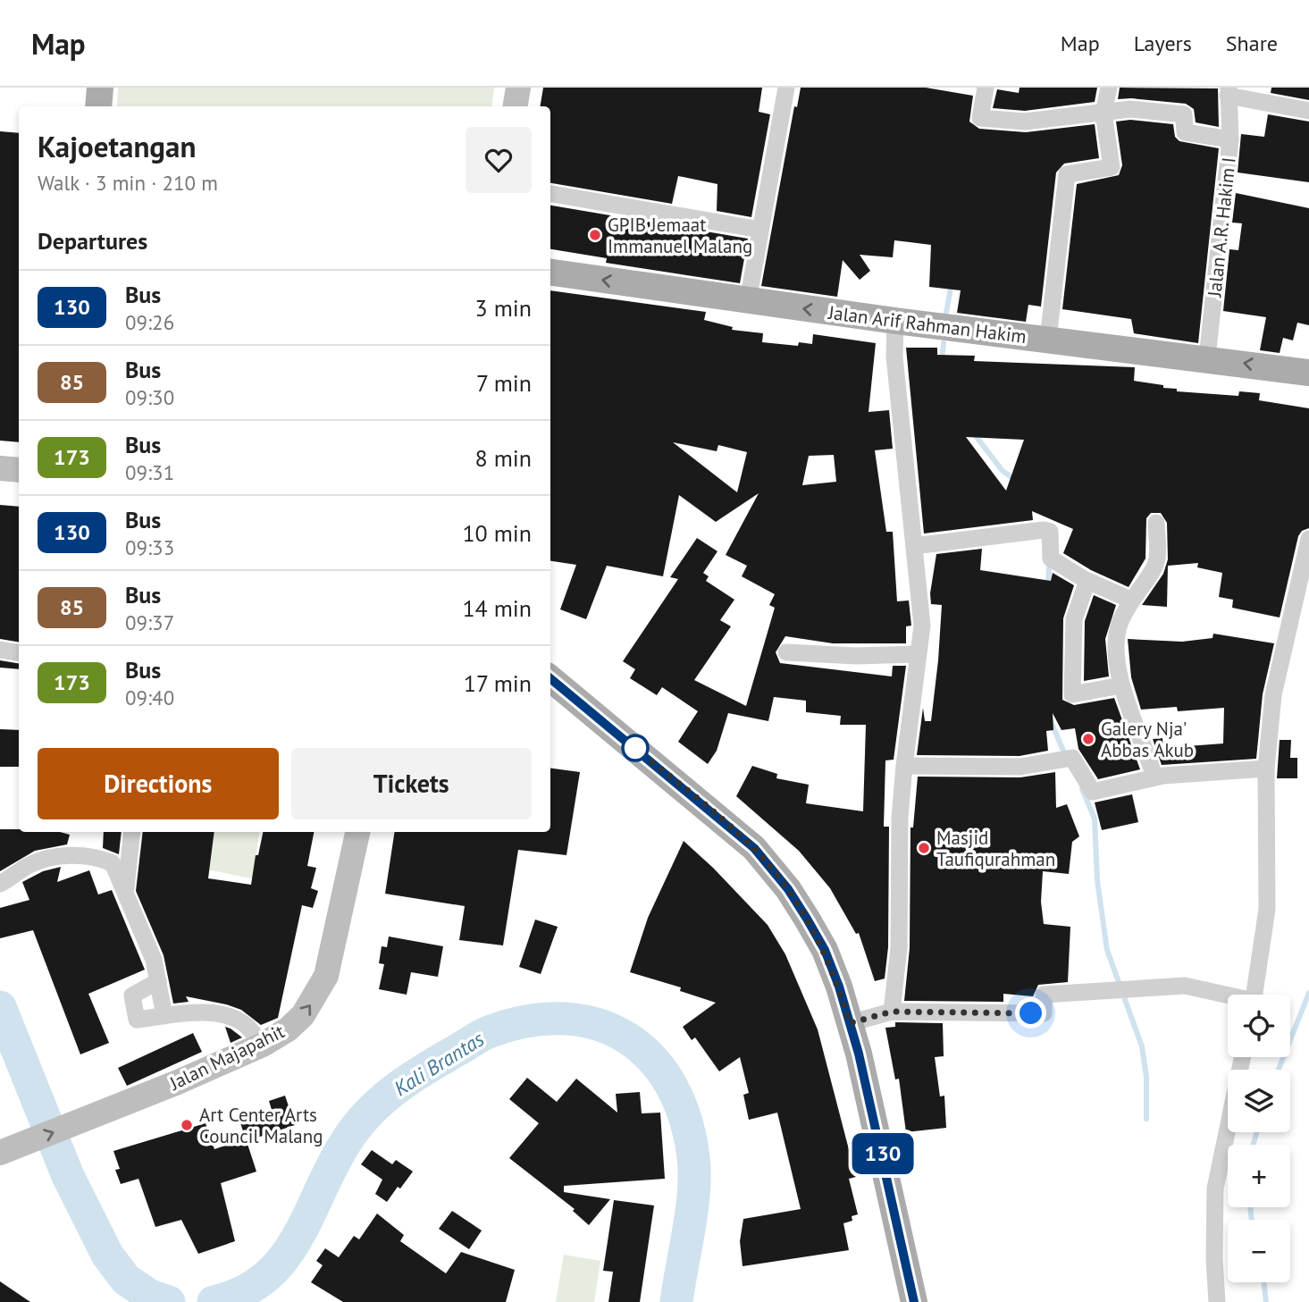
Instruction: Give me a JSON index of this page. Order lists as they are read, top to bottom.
{
  "streets": {
    "main road": ["Jalan Arif Rahman Hakim"],
    "street": ["Jalan A.R. Hakim I", "Jalan Majapahit"]
  },
  "crossings": [
    ["Jalan A.R. Hakim I", "Jalan Arif Rahman Hakim"]
  ],
  "one_way": ["Jalan Arif Rahman Hakim", "Jalan Majapahit"],
  "water": ["Kali Brantas"],
  "places": [
    "GPIB Jemaat Immanuel Malang",
    "Galery Nja' Abbas Akub",
    "Masjid Taufiqurahman",
    "Art Center Arts Council Malang"
  ],
  "lines": ["bus line 130"],
  "page": {
    "header": "Map",
    "nav": ["Map", "Layers", "Share"],
    "on_map": "130",
    "heading": [
      ["Kajoetangan", "Walk · 3 min · 210 m"],
      "Departures"
    ],
    "list": [
      {
        "mark": "130",
        "name": "Bus",
        "note": "09:26",
        "value": "3 min"
      },
      {
        "mark": "85",
        "name": "Bus",
        "note": "09:30",
        "value": "7 min"
      },
      {
        "mark": "173",
        "name": "Bus",
        "note": "09:31",
        "value": "8 min"
      },
      {
        "mark": "130",
        "name": "Bus",
        "note": "09:33",
        "value": "10 min"
      },
      {
        "mark": "85",
        "name": "Bus",
        "note": "09:37",
        "value": "14 min"
      },
      {
        "mark": "173",
        "name": "Bus",
        "note": "09:40",
        "value": "17 min"
      }
    ],
    "buttons": ["Directions", "Tickets"],
    "map_buttons": ["+", "−"]
  }
}
